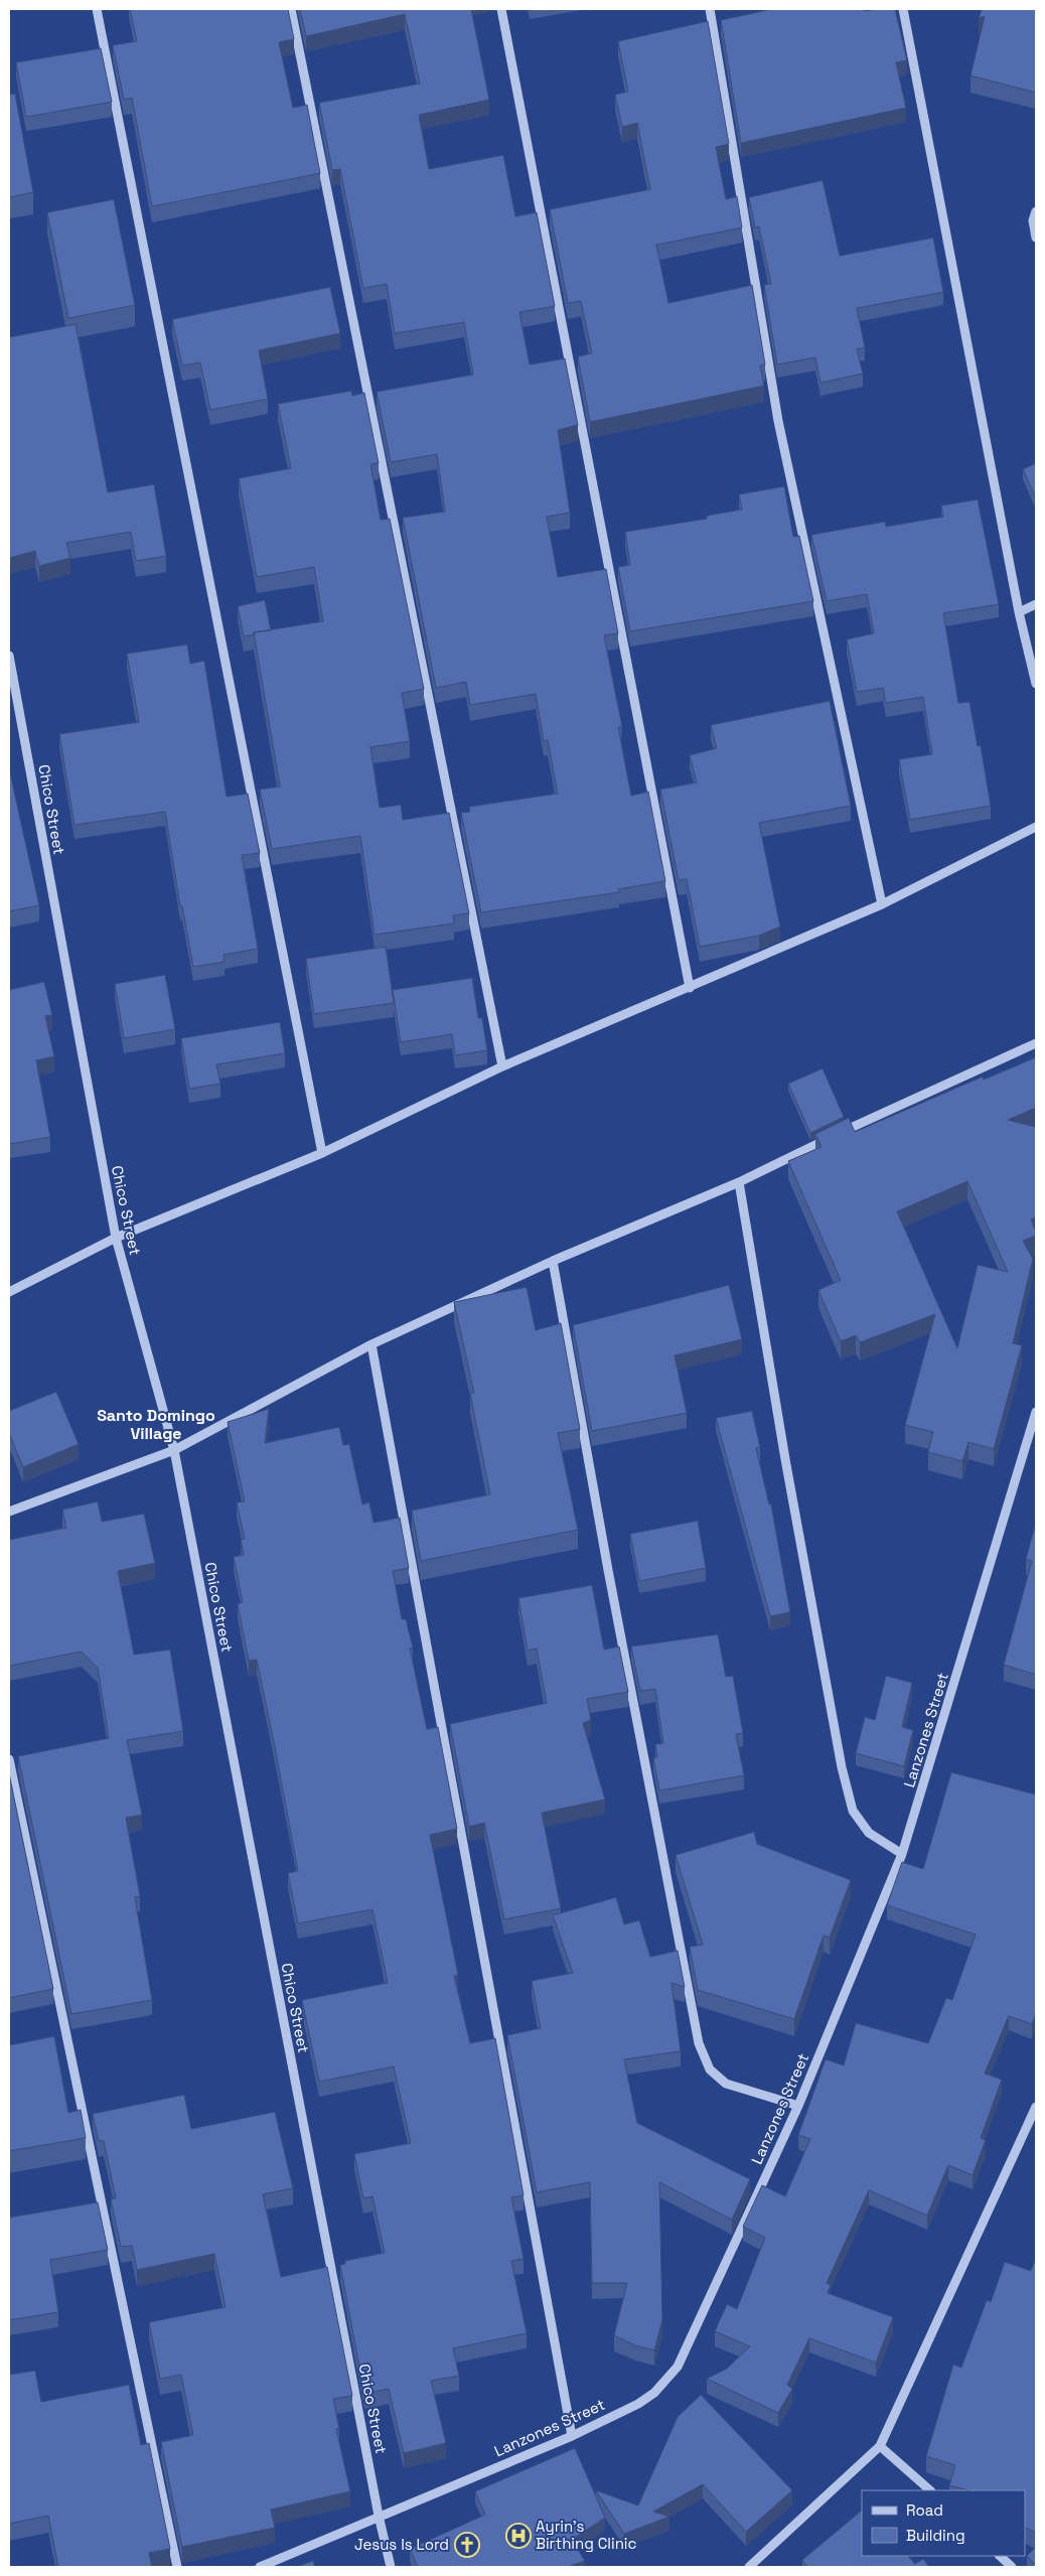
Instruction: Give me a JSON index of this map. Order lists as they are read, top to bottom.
{
  "streets": {
    "street": ["Chico Street", "Lanzones Street"]
  },
  "crossings": [
    ["Chico Street", "Lanzones Street"]
  ],
  "districts": ["Santo Domingo Village"],
  "places": {
    "hospital": ["Ayrin's Birthing Clinic"],
    "church": ["Jesus Is Lord"]
  },
  "legend": ["Road", "Building"]
}
